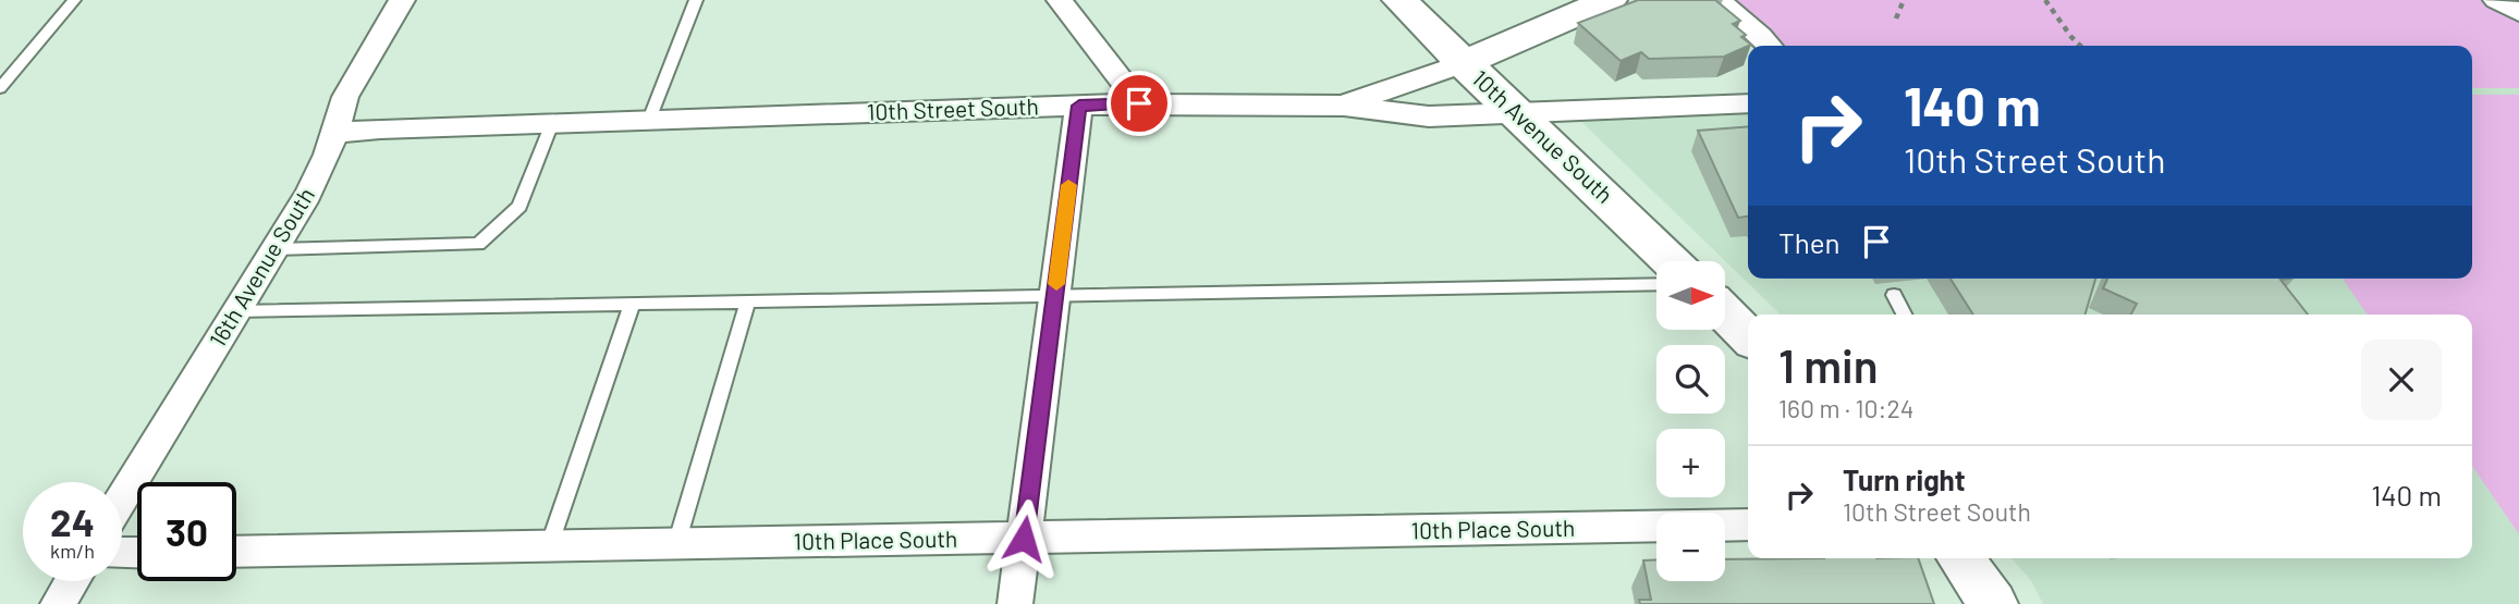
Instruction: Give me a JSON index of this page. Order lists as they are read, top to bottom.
{
  "streets": {
    "street": [
      "10th Street South",
      "10th Avenue South",
      "16th Avenue South",
      "10th Place South"
    ]
  },
  "crossings": [
    ["10th Street South", "10th Avenue South"],
    ["10th Street South", "16th Avenue South"]
  ],
  "north": "right",
  "page": {
    "turn": ["140 m", "10th Street South"],
    "then": "Then",
    "map_buttons": ["+", "−"],
    "heading": ["1 min", "160 m · 10:24"],
    "list": [
      {
        "name": "Turn right",
        "note": "10th Street South",
        "value": "140 m"
      }
    ],
    "speed": "24 km/h",
    "limit": "30"
  }
}
